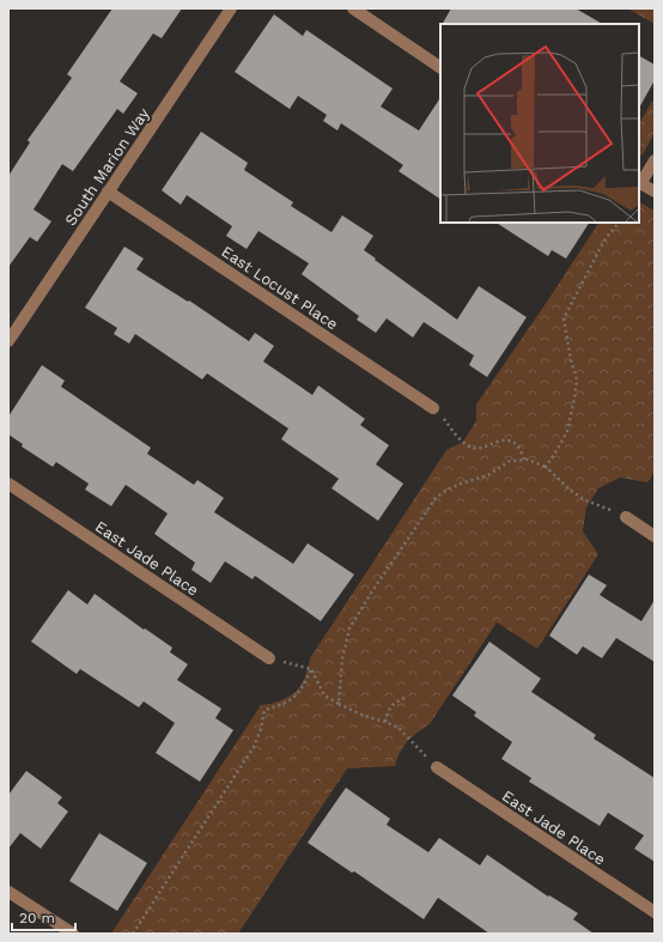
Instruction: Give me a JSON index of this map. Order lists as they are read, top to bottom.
{
  "streets": {
    "street": ["South Marion Way", "East Locust Place", "East Jade Place"]
  },
  "crossings": [
    ["South Marion Way", "East Locust Place"]
  ],
  "scale_bar": "20 m"
}
